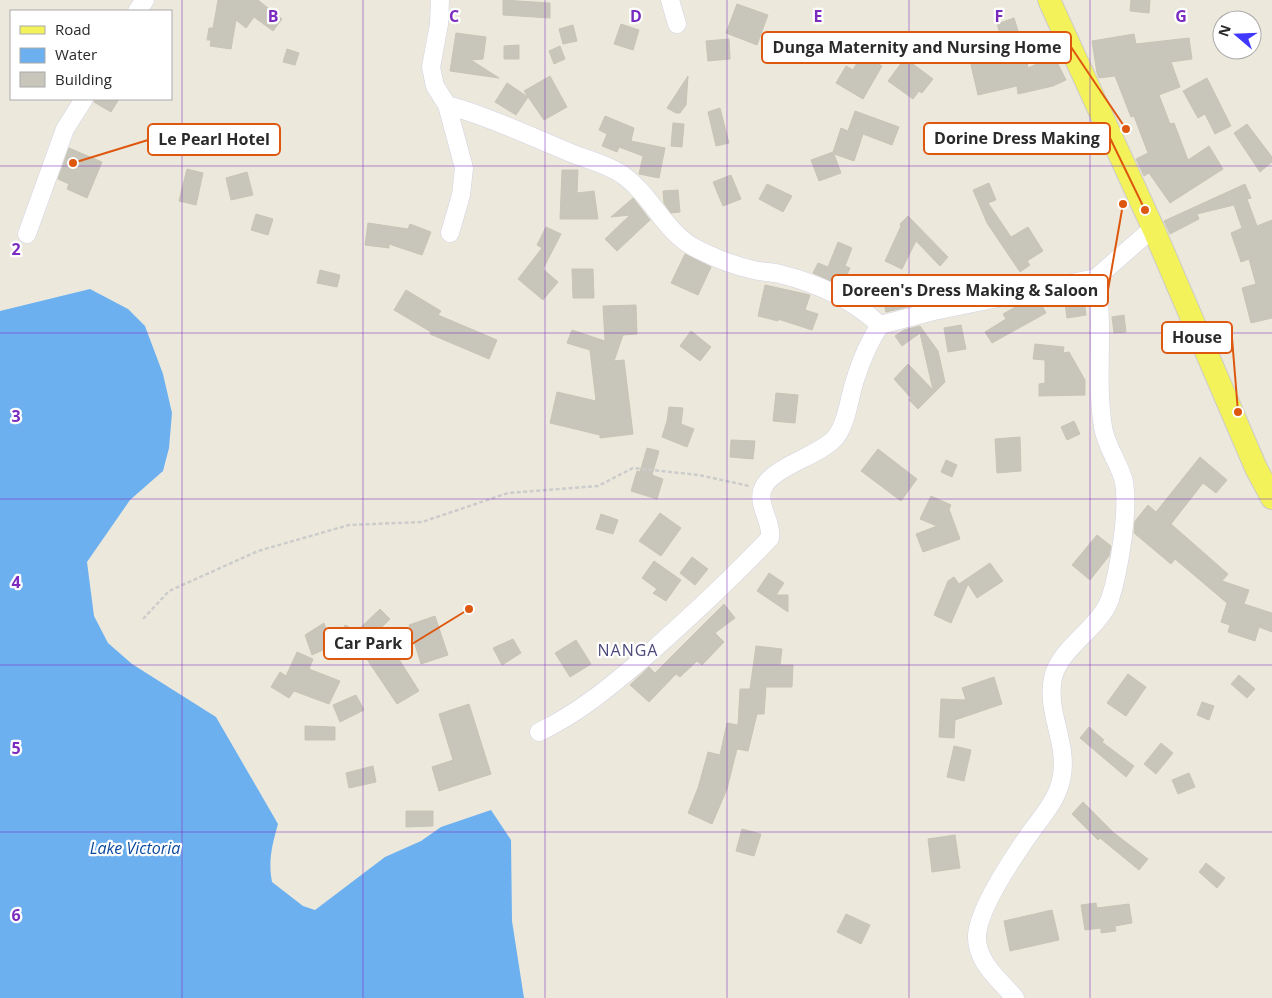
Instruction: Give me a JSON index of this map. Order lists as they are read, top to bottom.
{
  "districts": ["NANGA"],
  "water": ["Lake Victoria"],
  "places": [
    "Dunga Maternity and Nursing Home",
    "Le Pearl Hotel",
    "Doreen's Dress Making & Saloon",
    "Dorine Dress Making",
    "House",
    "Car Park"
  ],
  "legend": ["Road", "Water", "Building"],
  "north": "left",
  "grid": {
    "columns": [
      "B",
      "C",
      "D",
      "E",
      "F",
      "G"
    ],
    "rows": [
      "2",
      "3",
      "4",
      "5",
      "6"
    ]
  }
}
